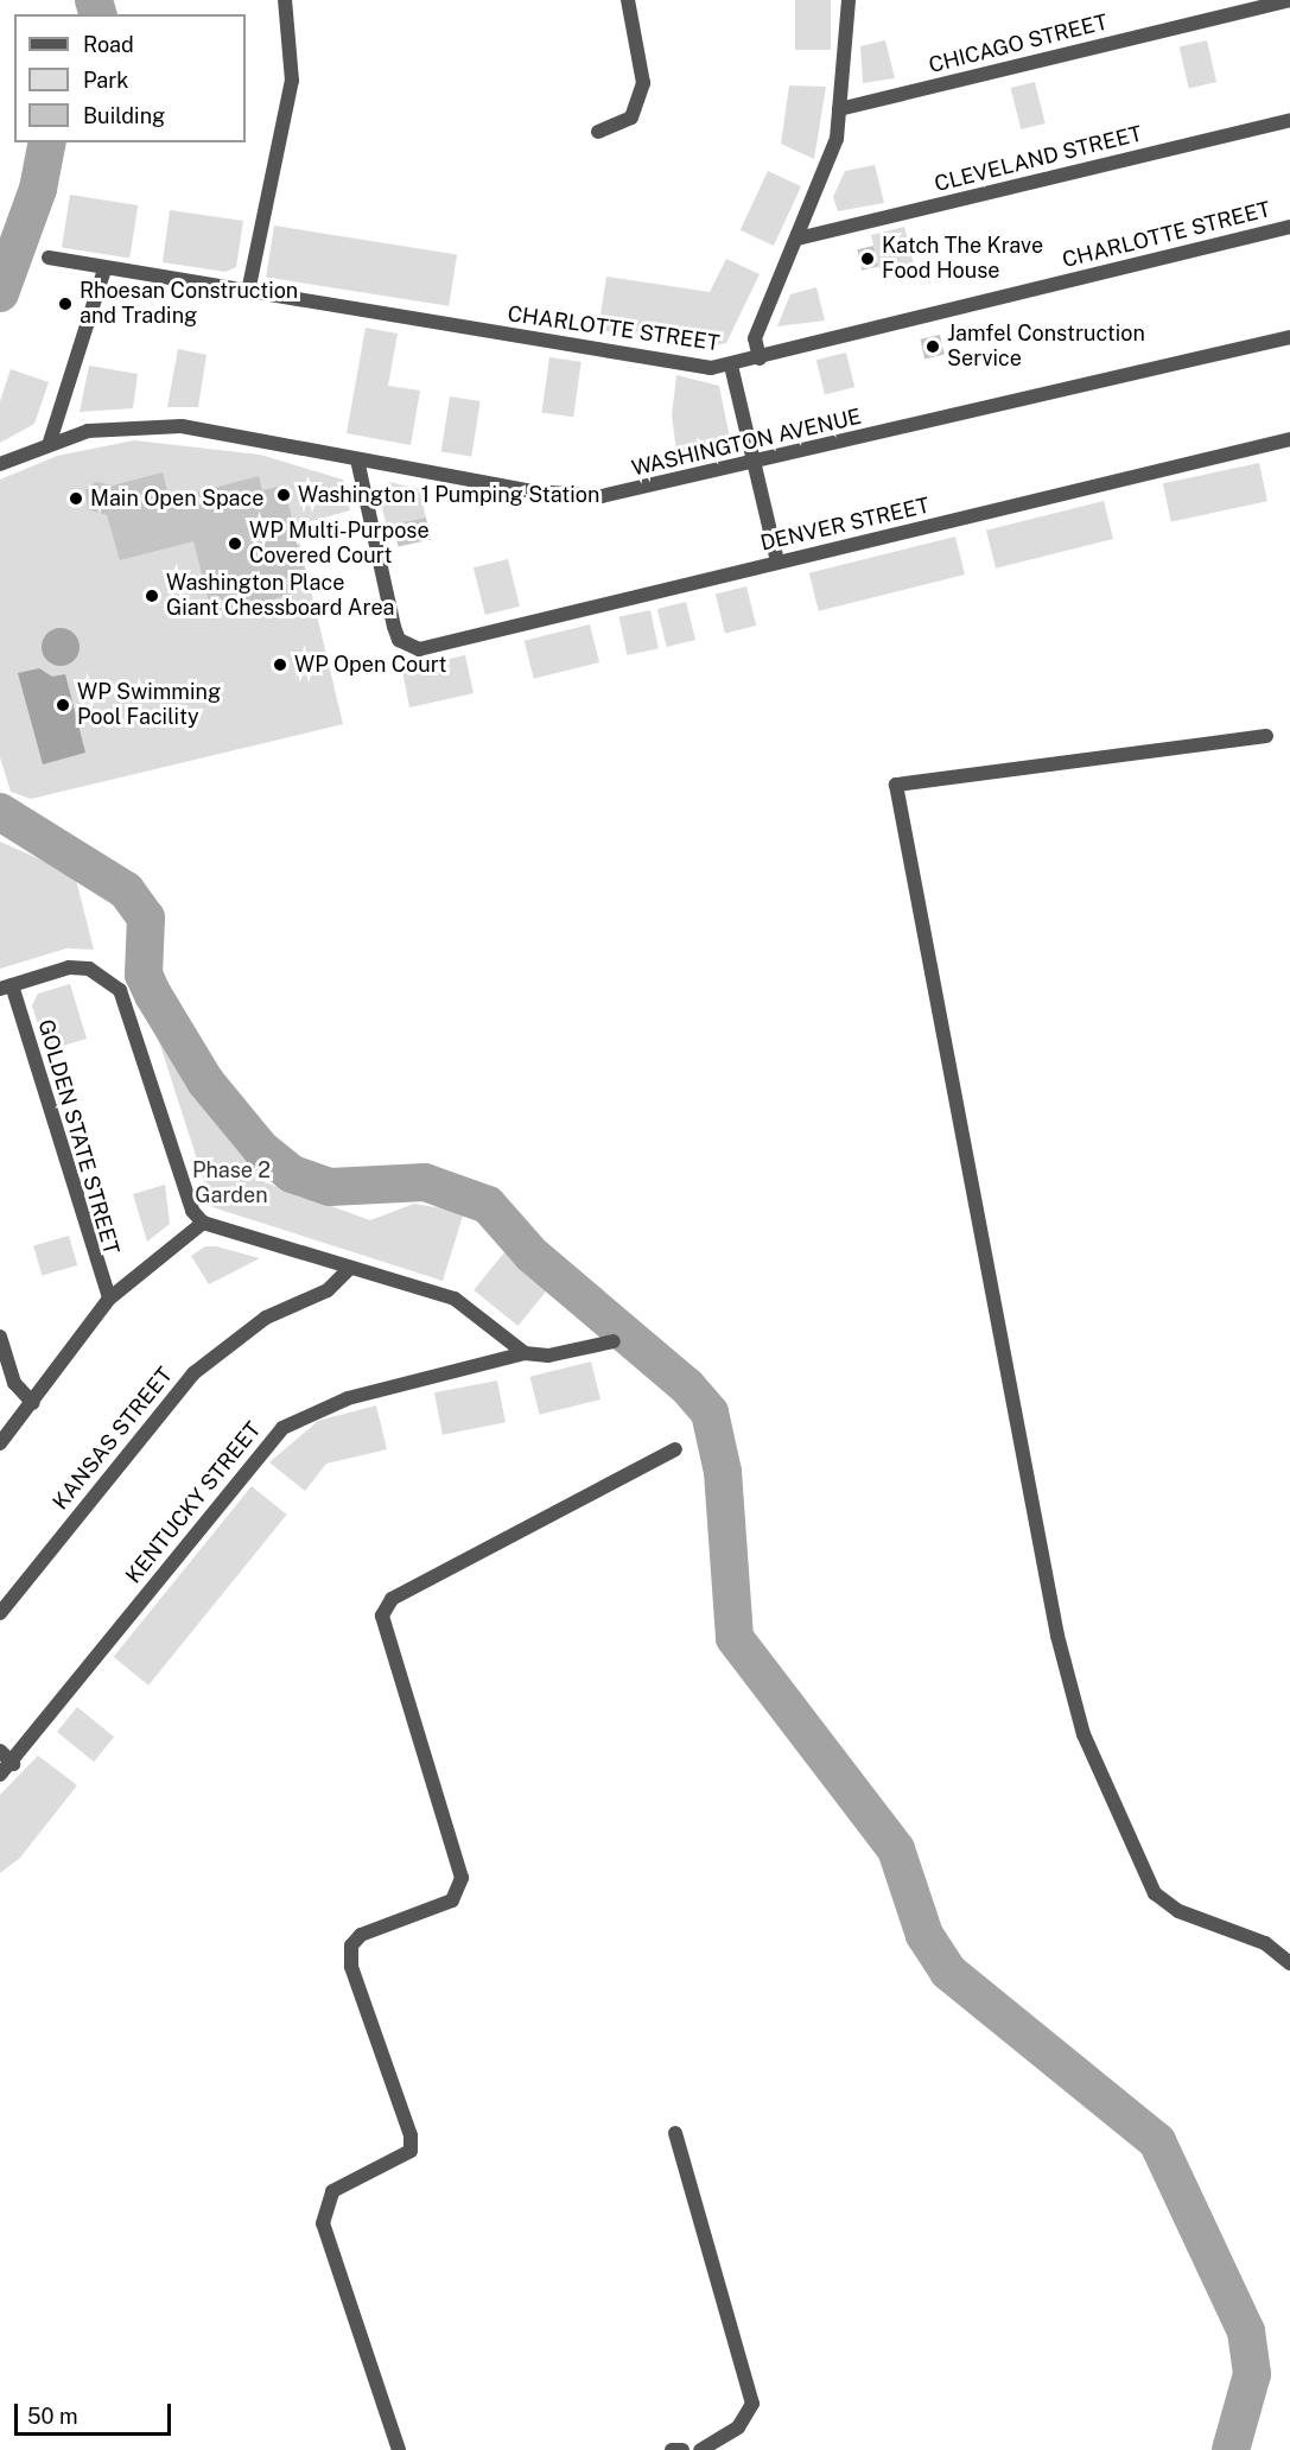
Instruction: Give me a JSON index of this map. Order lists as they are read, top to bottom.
{
  "streets": {
    "street": [
      "CHICAGO STREET",
      "CLEVELAND STREET",
      "CHARLOTTE STREET",
      "WASHINGTON AVENUE",
      "DENVER STREET",
      "GOLDEN STATE STREET",
      "KANSAS STREET",
      "KENTUCKY STREET"
    ]
  },
  "crossings": [
    ["WASHINGTON AVENUE", "DENVER STREET"]
  ],
  "parks": ["Phase 2 Garden"],
  "places": [
    "Katch The Krave Food House",
    "Rhoesan Construction and Trading",
    "Jamfel Construction Service",
    "Washington 1 Pumping Station",
    "Main Open Space",
    "WP Multi-Purpose Covered Court",
    "Washington Place Giant Chessboard Area",
    "WP Open Court",
    "WP Swimming Pool Facility"
  ],
  "legend": ["Road", "Park", "Building"],
  "scale_bar": "50 m"
}
